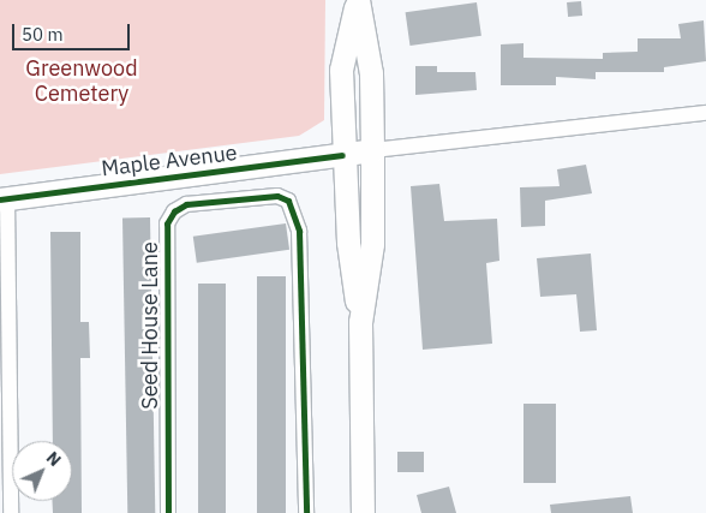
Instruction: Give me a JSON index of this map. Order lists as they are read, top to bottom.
{
  "streets": {
    "main road": ["Maple Avenue"],
    "street": ["Seed House Lane"]
  },
  "parks": ["Greenwood Cemetery"],
  "scale_bar": "50 m",
  "north": "top right"
}
